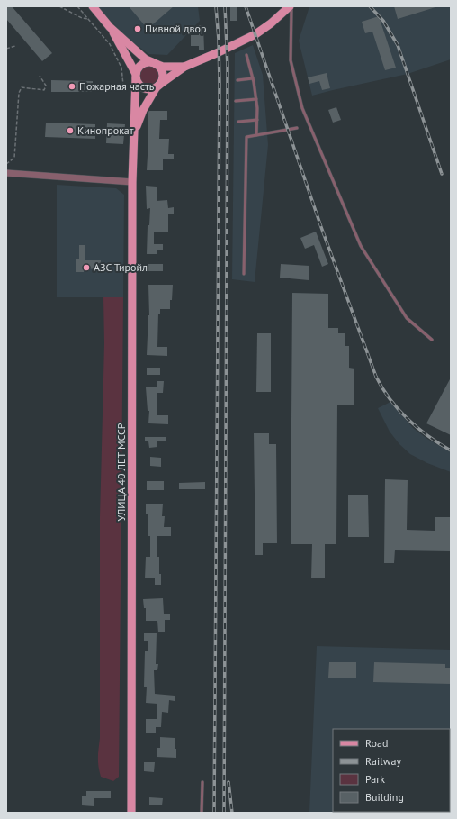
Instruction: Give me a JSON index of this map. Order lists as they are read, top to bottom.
{
  "streets": {
    "main road": ["УЛИЦА 40 ЛЕТ МССР"]
  },
  "places": [
    "Пивной двор",
    "Пожарная часть",
    "Кинопрокат",
    "АЗС Тиройл"
  ],
  "legend": [
    "Road",
    "Railway",
    "Park",
    "Building"
  ]
}
